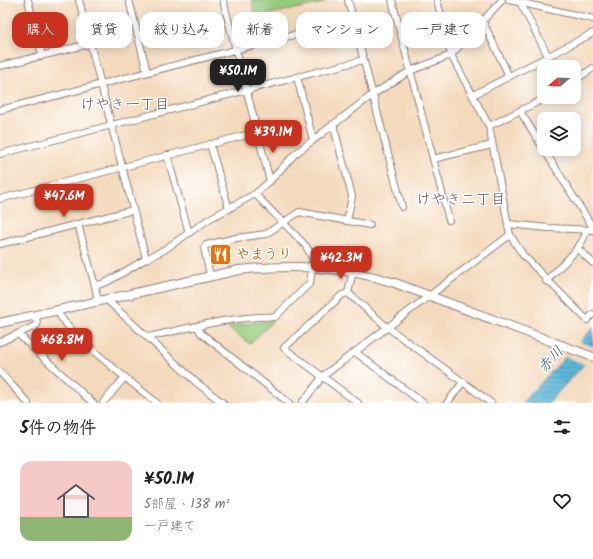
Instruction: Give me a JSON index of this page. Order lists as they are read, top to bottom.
{
  "districts": ["けやき一丁目", "けやき二丁目"],
  "water": ["赤川"],
  "places": {
    "restaurant": ["やまうり"]
  },
  "north": "left",
  "page": {
    "chip": [
      "購入",
      "賃貸",
      "絞り込み",
      "新着",
      "マンション",
      "一戸建て"
    ],
    "price": [
      "¥50.1M",
      "¥39.1M",
      "¥47.6M",
      "¥42.3M",
      "¥68.8M"
    ],
    "heading": "5件の物件",
    "list": [
      {
        "name": "¥50.1M",
        "note": "5部屋 · 138 m² · 一戸建て"
      }
    ]
  }
}
